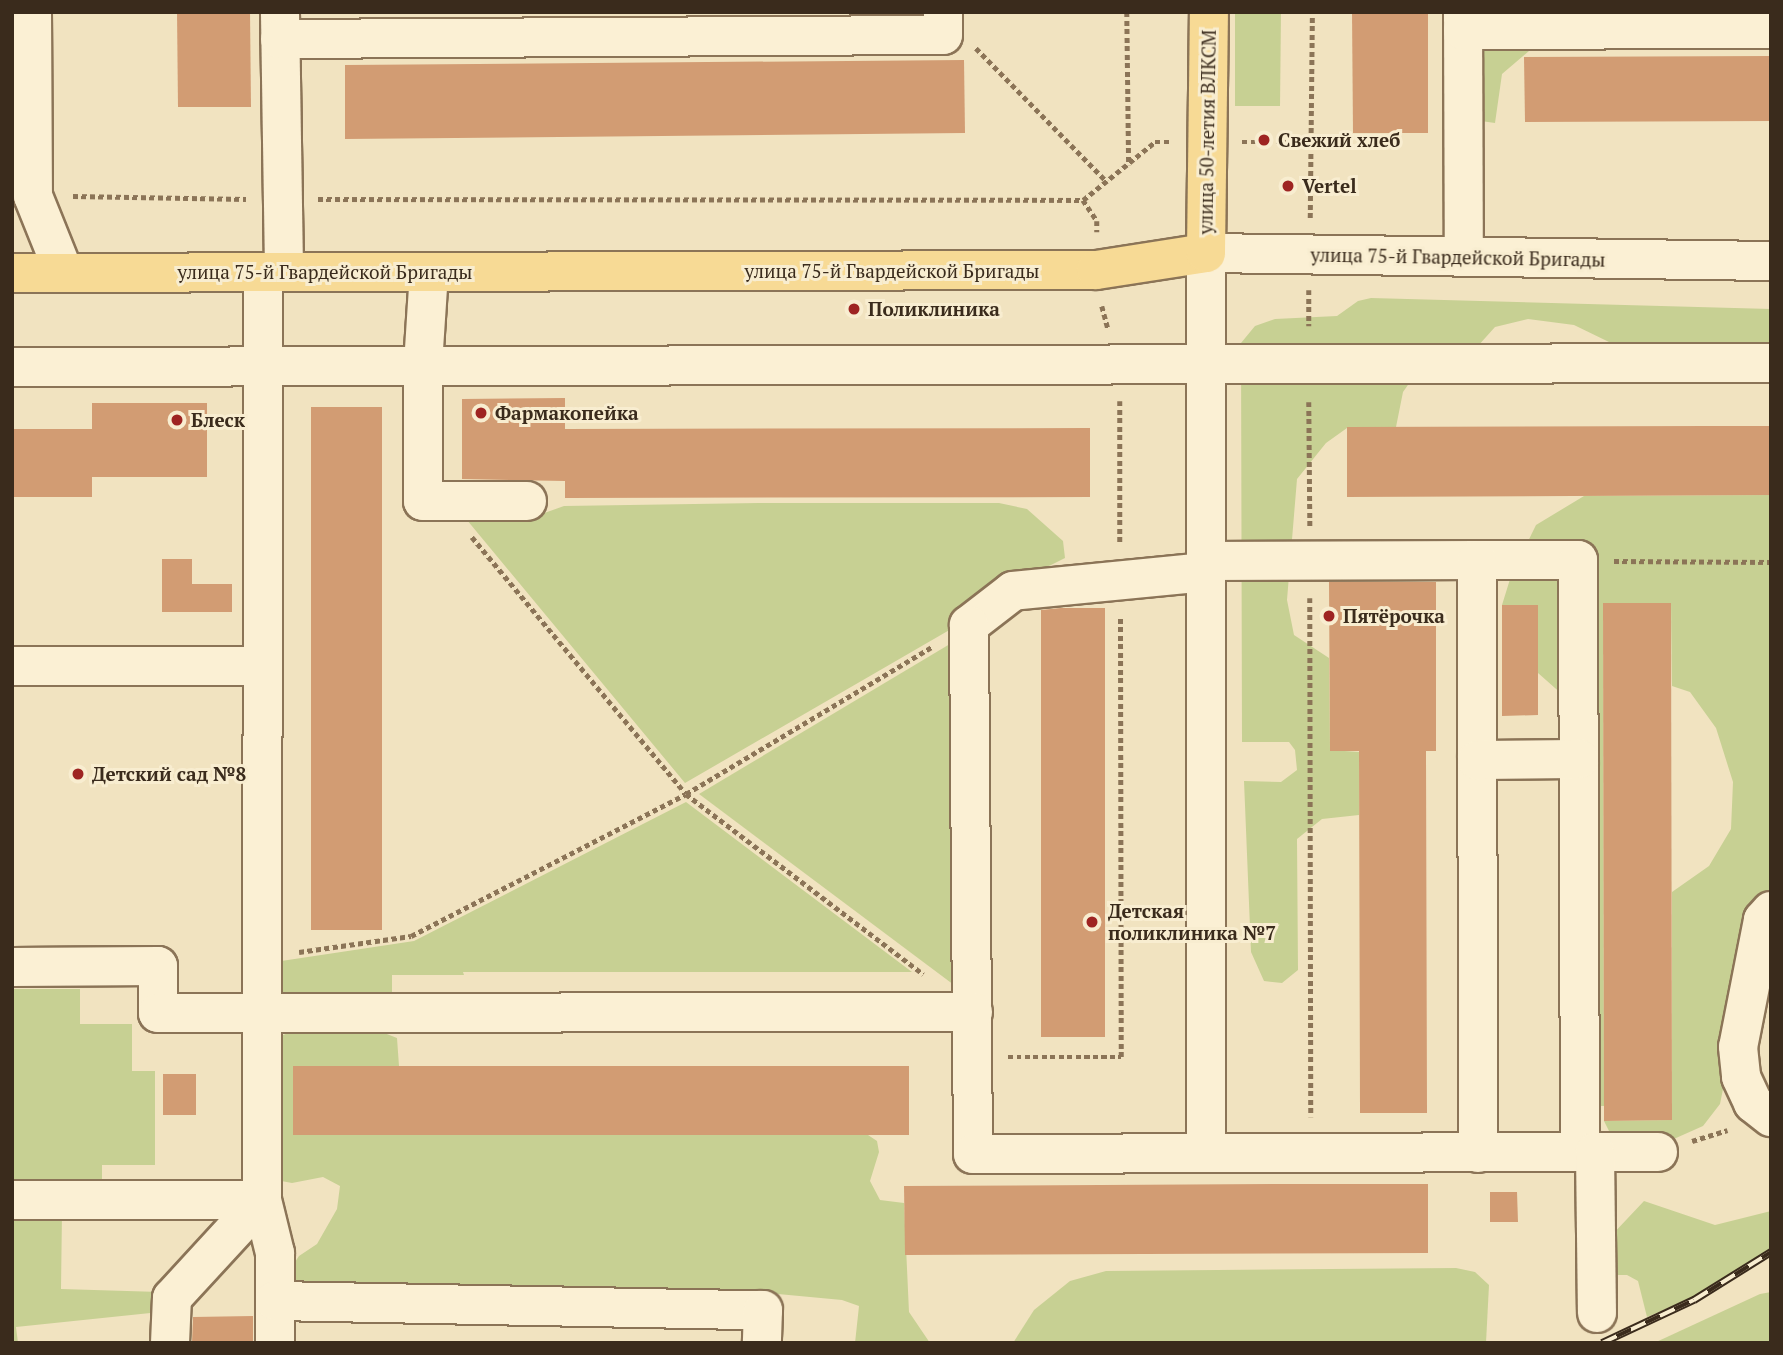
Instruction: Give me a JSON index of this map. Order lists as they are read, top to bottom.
{
  "streets": {
    "main road": ["улица 50-летия ВЛКСМ", "улица 75-й Гвардейской Бригады"]
  },
  "crossings": [
    ["улица 50-летия ВЛКСМ", "улица 75-й Гвардейской Бригады"]
  ],
  "places": [
    "Свежий хлеб",
    "Vertel",
    "Поликлиника",
    "Фармакопейка",
    "Блеск",
    "Пятёрочка",
    "Детский сад №8",
    "Детская поликлиника №7"
  ]
}
